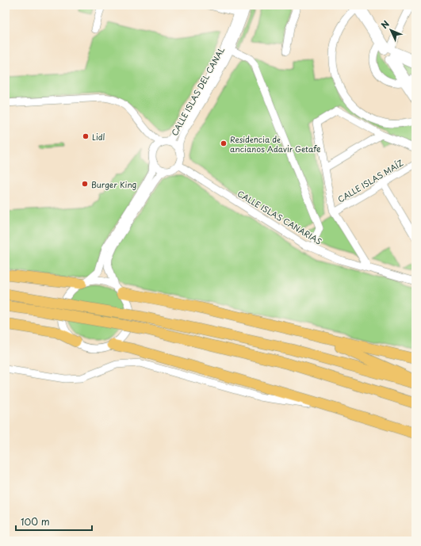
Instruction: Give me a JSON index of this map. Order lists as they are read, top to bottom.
{
  "streets": {
    "street": ["CALLE ISLAS DEL CANAL", "CALLE ISLAS MAÍZ", "CALLE ISLAS CANARIAS"]
  },
  "crossings": [
    ["CALLE ISLAS DEL CANAL", "CALLE ISLAS CANARIAS"]
  ],
  "places": ["Lidl", "Residencia de ancianos Adavir Getafe", "Burger King"],
  "scale_bar": "100 m",
  "north": "top left"
}
